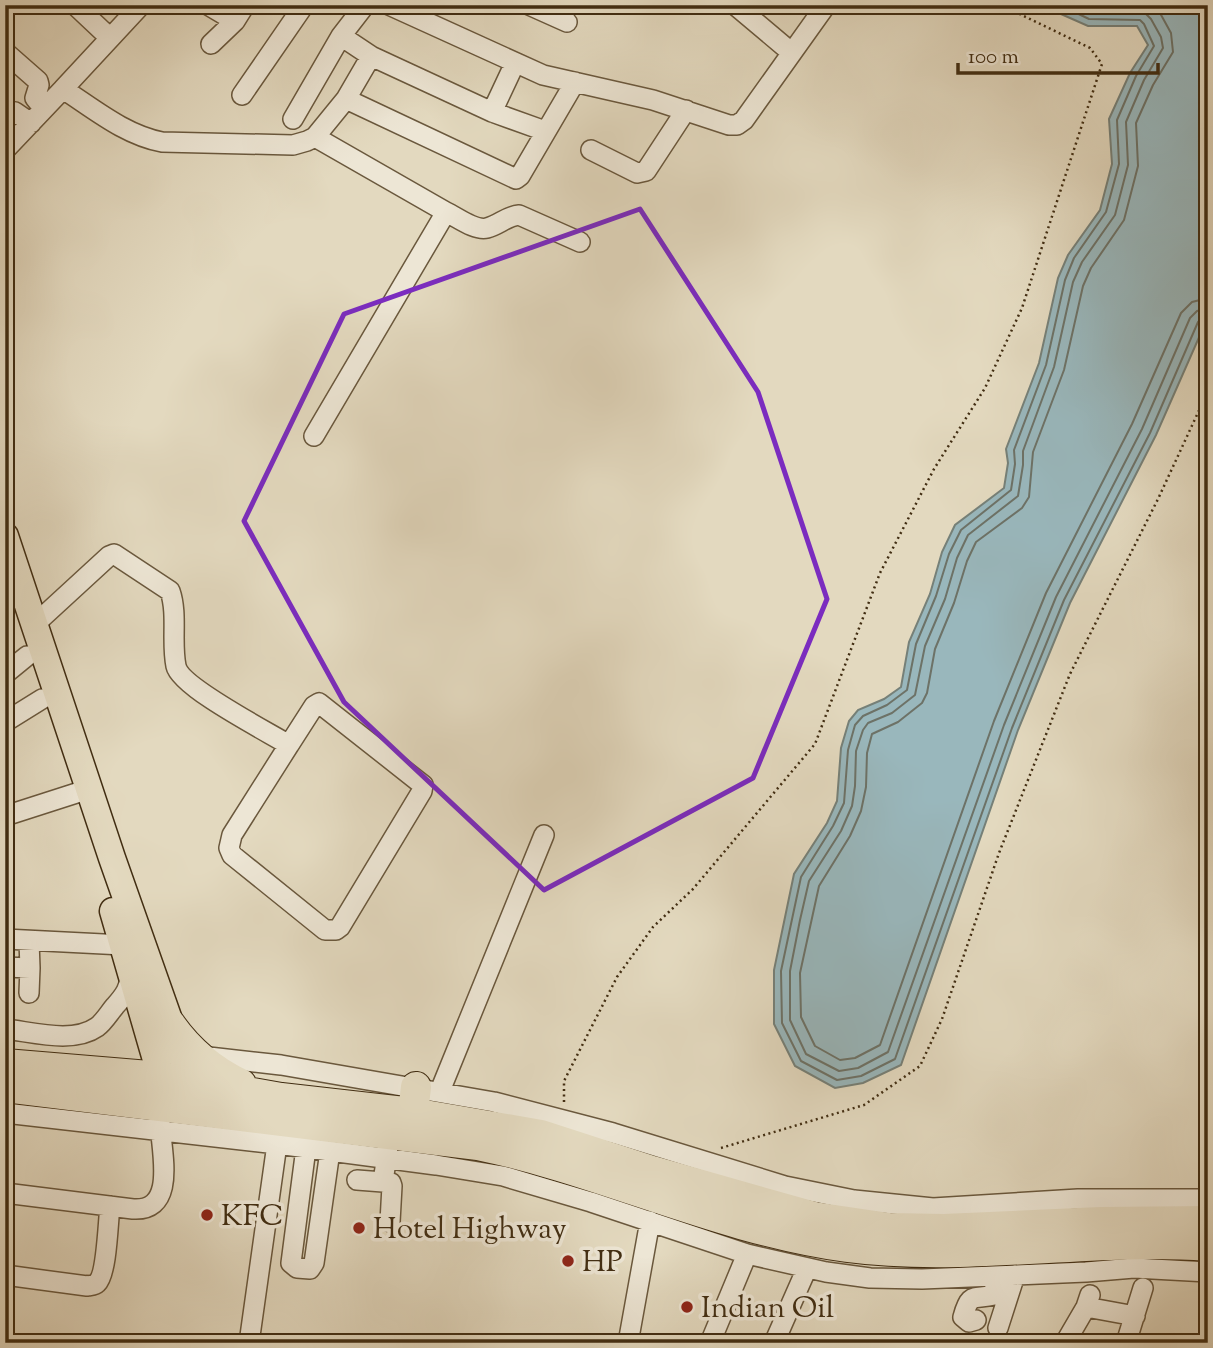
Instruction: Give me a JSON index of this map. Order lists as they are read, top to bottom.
{
  "places": [
    "KFC",
    "Hotel Highway",
    "HP",
    "Indian Oil"
  ],
  "scale_bar": "100 m"
}
